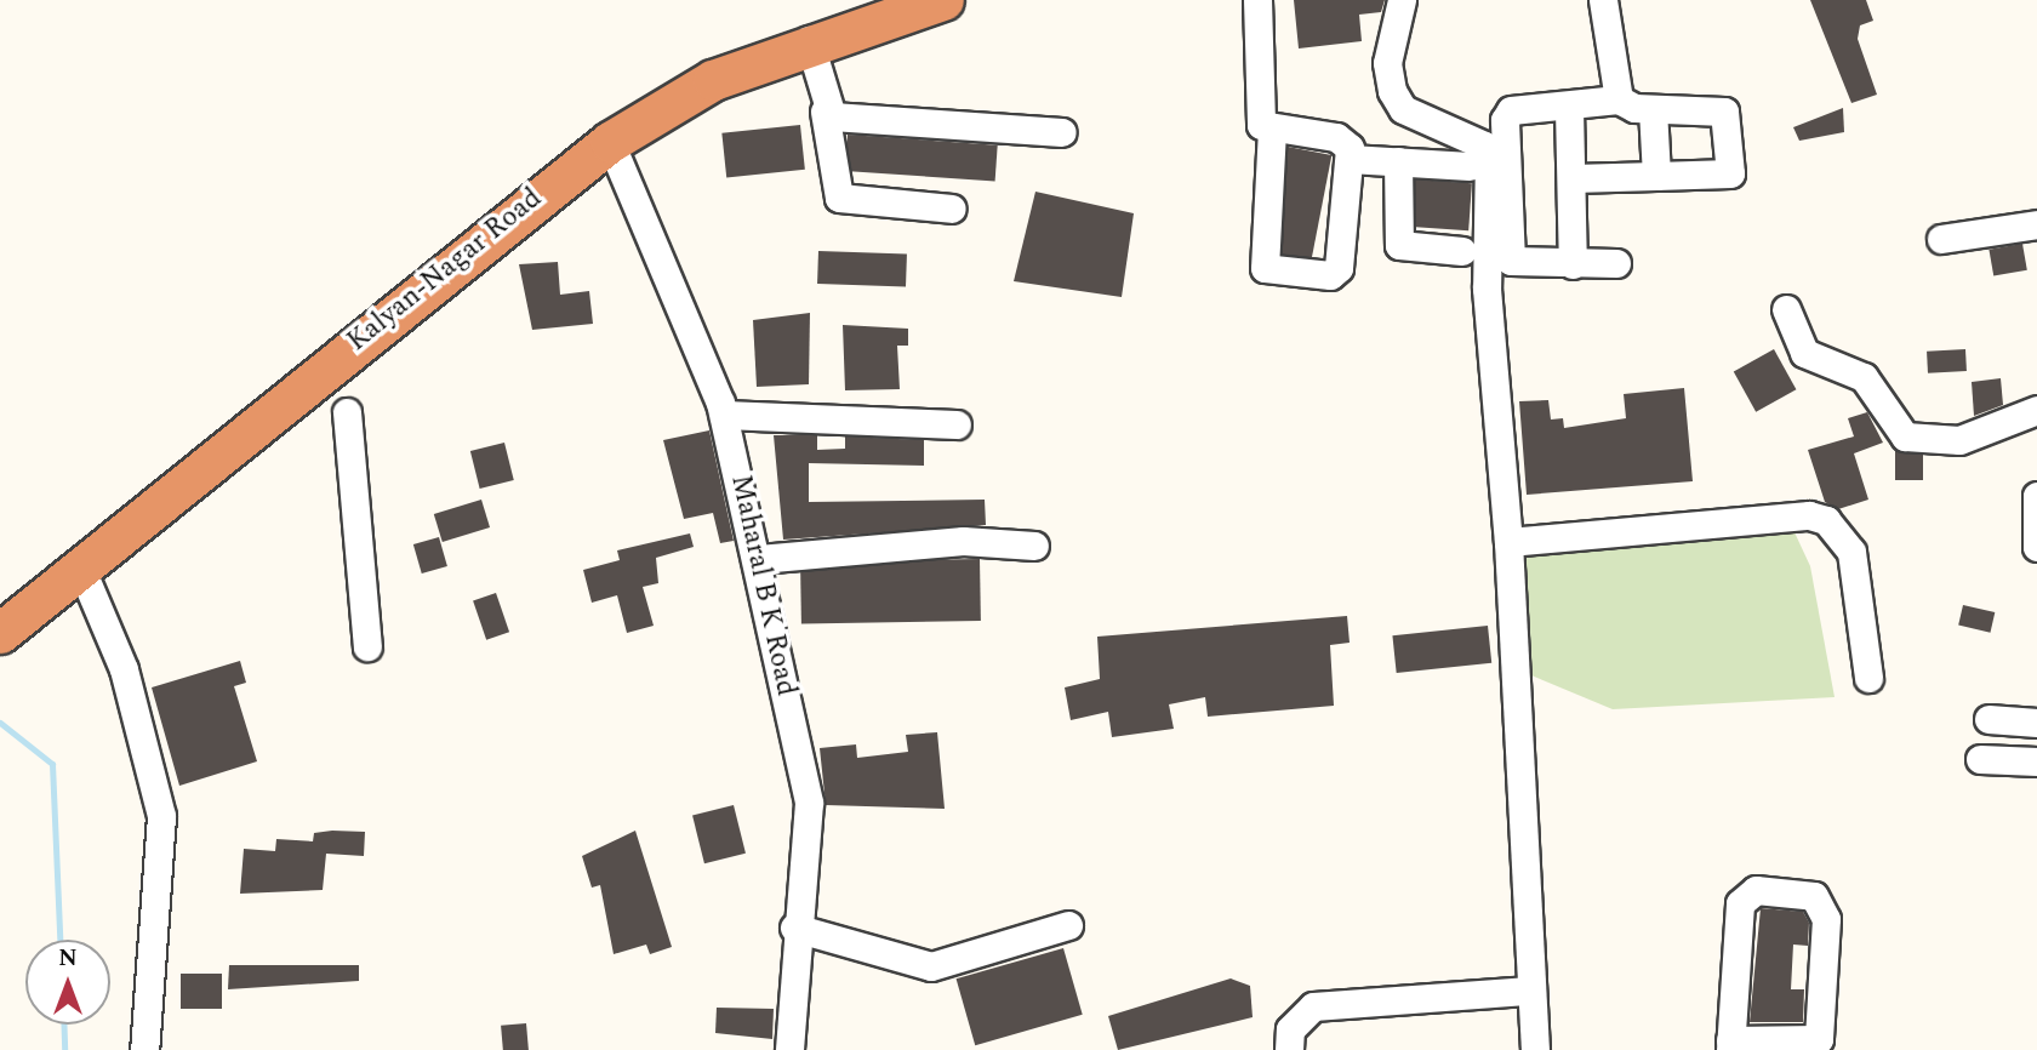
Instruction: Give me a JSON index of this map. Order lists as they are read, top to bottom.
{
  "streets": {
    "highway": ["Kalyan-Nagar Road"],
    "street": ["Maharal B K Road"]
  },
  "crossings": [
    ["Kalyan-Nagar Road", "Maharal B K Road"]
  ],
  "north": "top"
}
